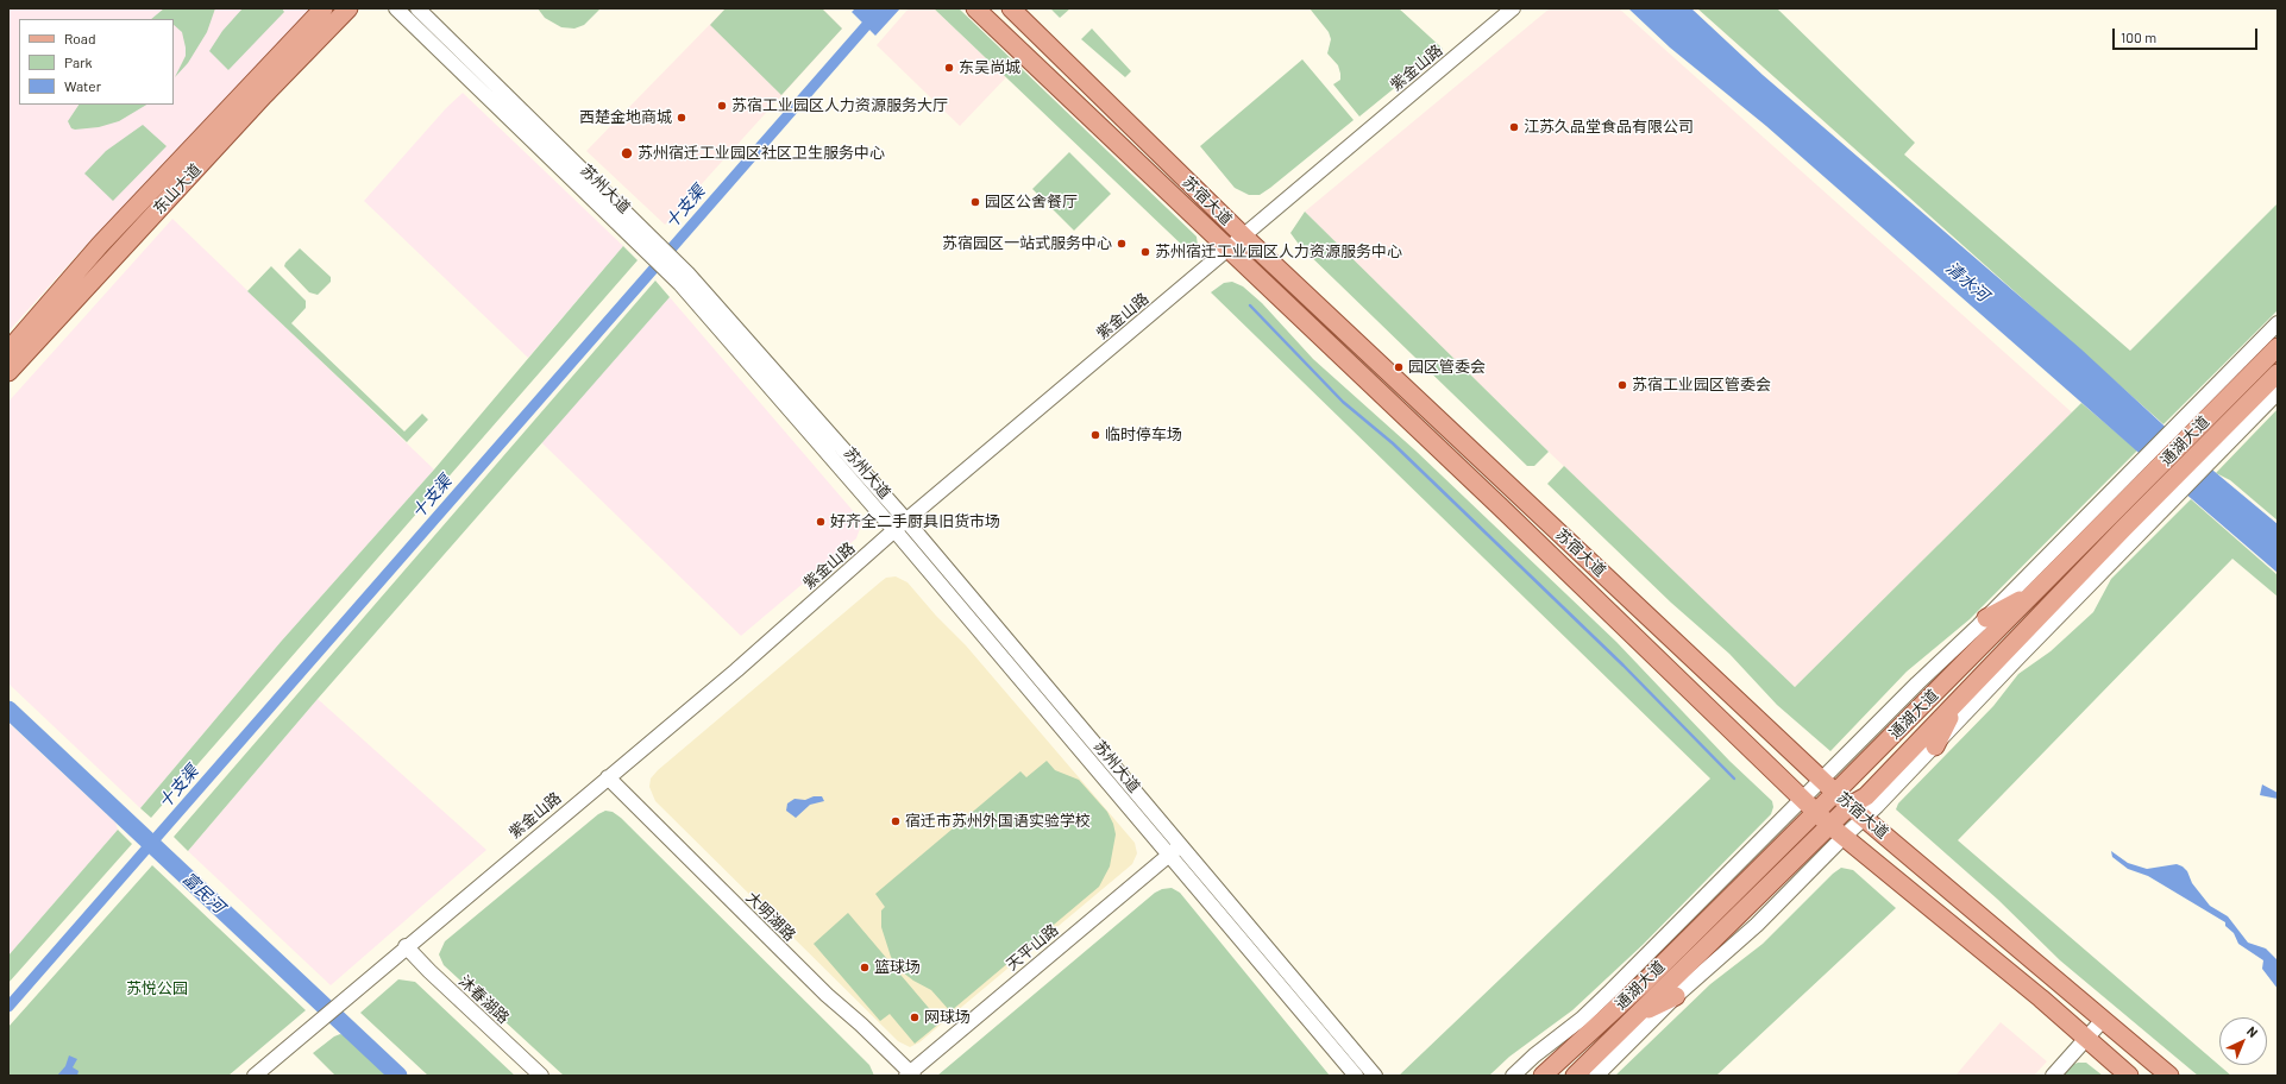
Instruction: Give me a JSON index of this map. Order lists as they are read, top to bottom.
{
  "streets": {
    "main road": ["东山大道", "苏宿大道", "通湖大道"],
    "street": [
      "紫金山路",
      "苏州大道",
      "大明湖路",
      "天平山路",
      "沐春湖路"
    ]
  },
  "crossings": [
    ["紫金山路", "苏州大道"],
    ["紫金山路", "苏宿大道"],
    ["紫金山路", "大明湖路"],
    ["紫金山路", "沐春湖路"],
    ["苏州大道", "天平山路"],
    ["苏宿大道", "通湖大道"],
    ["大明湖路", "天平山路"]
  ],
  "water": ["十支渠", "清水河", "富民河"],
  "parks": ["苏悦公园"],
  "places": [
    "东吴尚城",
    "苏宿工业园区人力资源服务大厅",
    "西楚金地商城",
    "江苏久品堂食品有限公司",
    "苏州宿迁工业园区社区卫生服务中心",
    "园区公舍餐厅",
    "苏宿园区一站式服务中心",
    "苏州宿迁工业园区人力资源服务中心",
    "园区管委会",
    "苏宿工业园区管委会",
    "临时停车场",
    "好齐全二手厨具旧货市场",
    "宿迁市苏州外国语实验学校",
    "篮球场",
    "网球场"
  ],
  "legend": ["Road", "Park", "Water"],
  "scale_bar": "100 m",
  "north": "top right"
}
